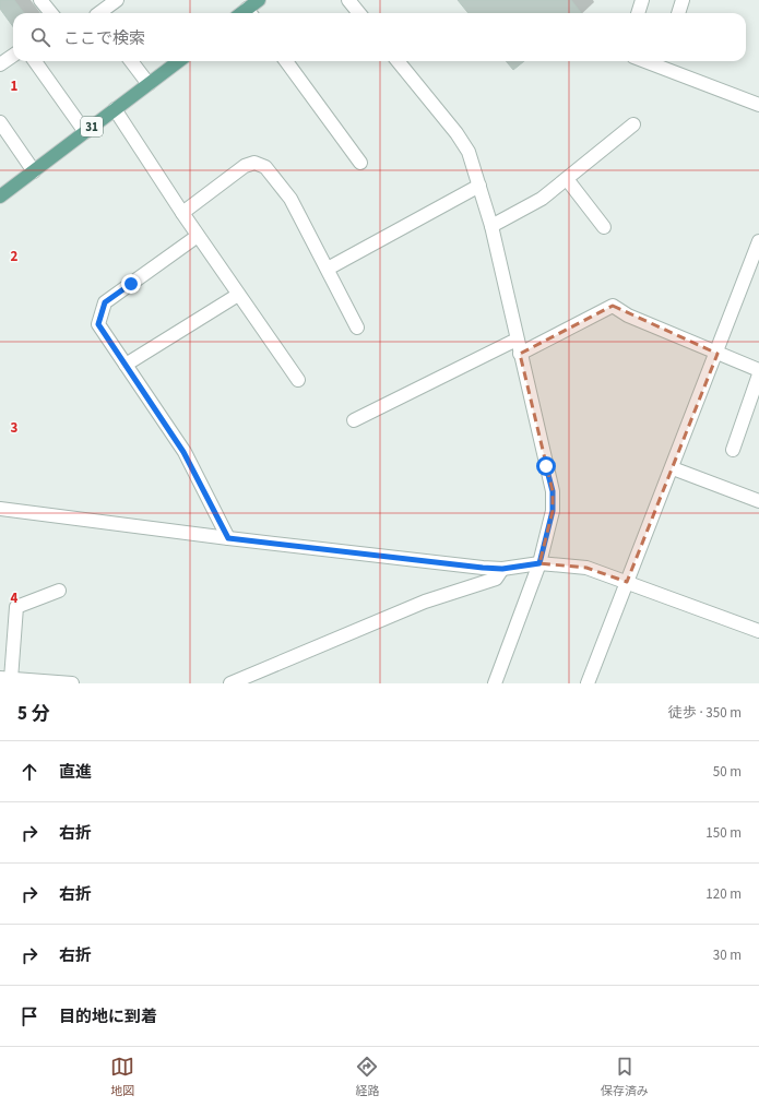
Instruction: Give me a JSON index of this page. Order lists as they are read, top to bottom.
{
  "streets": {
    "main road": ["31"]
  },
  "page": {
    "search": "ここで検索",
    "heading": ["5 分", "徒歩 · 350 m"],
    "list": [
      ["直進", "50 m"],
      ["右折", "150 m"],
      ["右折", "120 m"],
      ["右折", "30 m"],
      "目的地に到着"
    ],
    "nav": ["地図", "経路", "保存済み"]
  },
  "grid": {
    "rows": [
      "1",
      "2",
      "3",
      "4"
    ]
  }
}
